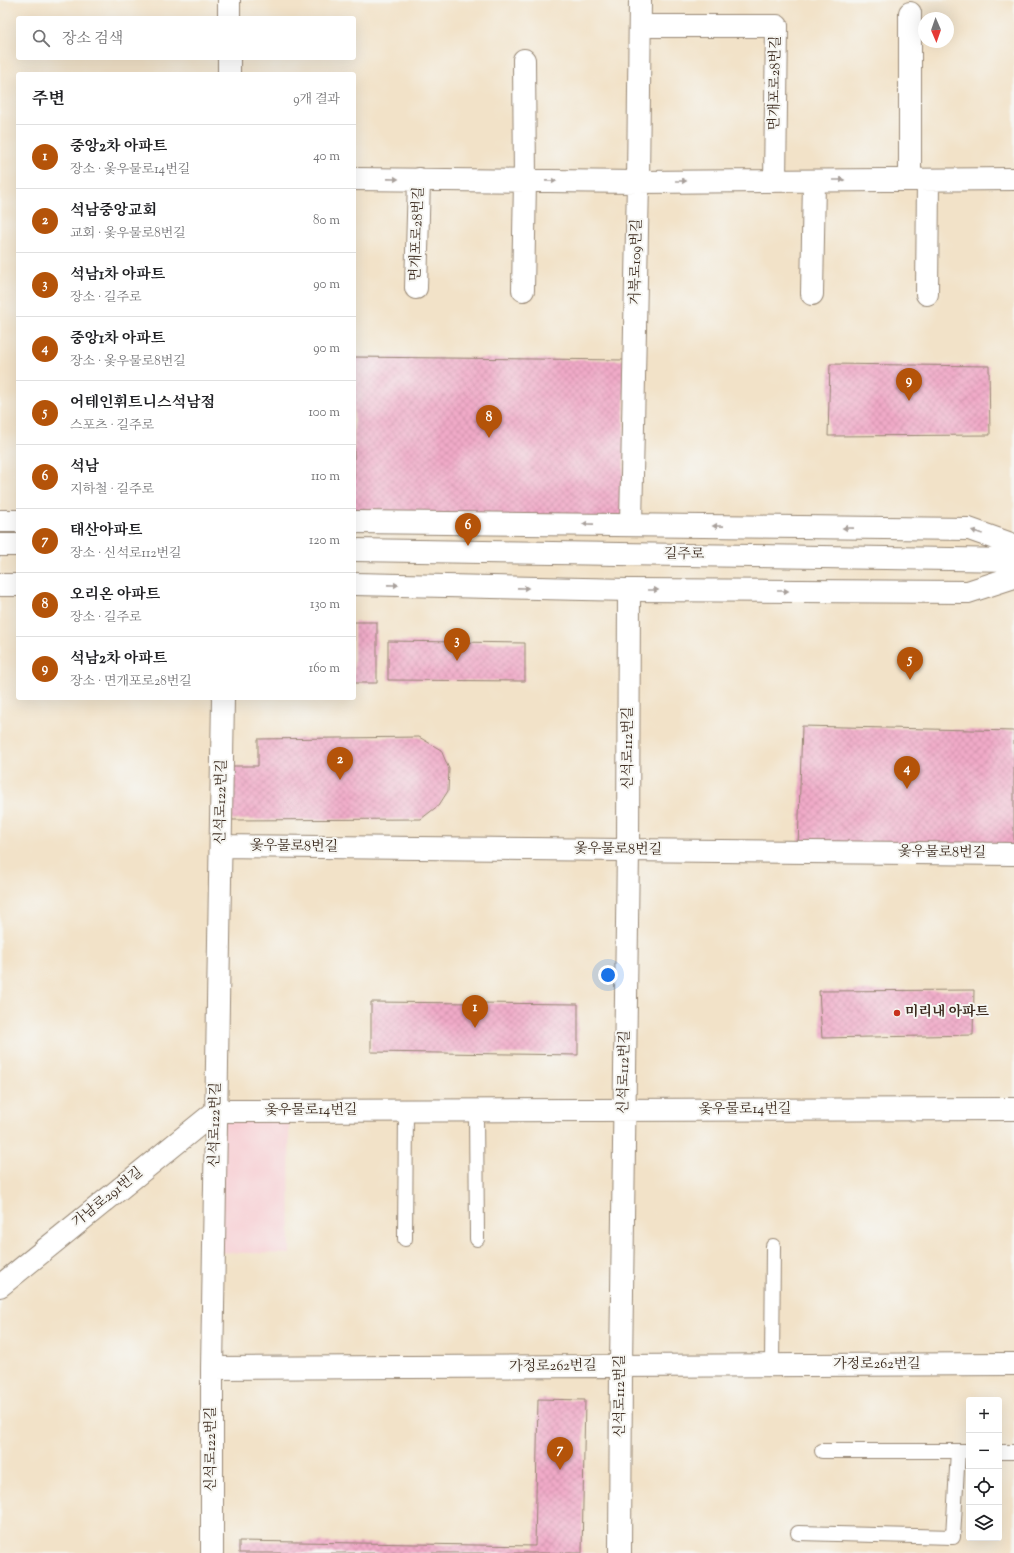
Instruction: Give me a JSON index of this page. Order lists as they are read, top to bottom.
{
  "streets": {
    "street": [
      "면개포로28번길",
      "거북로109번길",
      "길주로",
      "신석로112번길",
      "신석로122번길",
      "옻우물로8번길",
      "옻우물로14번길",
      "가남로291번길",
      "가정로262번길"
    ]
  },
  "crossings": [
    ["면개포로28번길", "거북로109번길"],
    ["신석로112번길", "옻우물로8번길"],
    ["신석로112번길", "옻우물로14번길"],
    ["신석로112번길", "가정로262번길"],
    ["신석로122번길", "옻우물로8번길"],
    ["신석로122번길", "옻우물로14번길"],
    ["신석로122번길", "가남로291번길"],
    ["신석로122번길", "가정로262번길"],
    ["옻우물로14번길", "가남로291번길"]
  ],
  "one_way": ["면개포로28번길"],
  "places": ["미리내 아파트"],
  "north": "bottom",
  "page": {
    "search": "장소 검색",
    "heading": ["주변", "9개 결과"],
    "list": [
      {
        "mark": "1",
        "name": "중앙2차 아파트",
        "note": "장소 · 옻우물로14번길",
        "value": "40 m"
      },
      {
        "mark": "2",
        "name": "석남중앙교회",
        "note": "교회 · 옻우물로8번길",
        "value": "80 m"
      },
      {
        "mark": "3",
        "name": "석남1차 아파트",
        "note": "장소 · 길주로",
        "value": "90 m"
      },
      {
        "mark": "4",
        "name": "중앙1차 아파트",
        "note": "장소 · 옻우물로8번길",
        "value": "90 m"
      },
      {
        "mark": "5",
        "name": "어테인휘트니스석남점",
        "note": "스포츠 · 길주로",
        "value": "100 m"
      },
      {
        "mark": "6",
        "name": "석남",
        "note": "지하철 · 길주로",
        "value": "110 m"
      },
      {
        "mark": "7",
        "name": "태산아파트",
        "note": "장소 · 신석로112번길",
        "value": "120 m"
      },
      {
        "mark": "8",
        "name": "오리온 아파트",
        "note": "장소 · 길주로",
        "value": "130 m"
      },
      {
        "mark": "9",
        "name": "석남2차 아파트",
        "note": "장소 · 면개포로28번길",
        "value": "160 m"
      }
    ],
    "pins": [
      "9",
      "8",
      "6",
      "3",
      "5",
      "2",
      "4",
      "1",
      "7"
    ],
    "map_buttons": ["+", "−"]
  }
}
